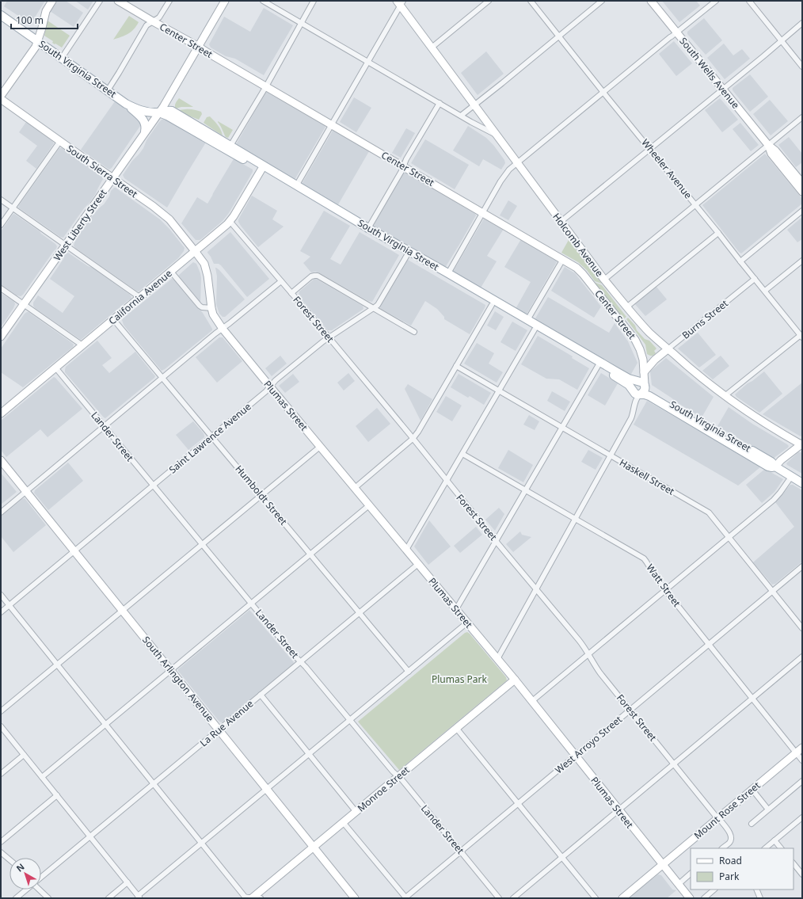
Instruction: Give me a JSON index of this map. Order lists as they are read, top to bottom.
{
  "streets": {
    "main road": ["South Virginia Street"],
    "street": [
      "Center Street",
      "South Wells Avenue",
      "Wheeler Avenue",
      "South Sierra Street",
      "West Liberty Street",
      "Holcomb Avenue",
      "California Avenue",
      "Forest Street",
      "Burns Street",
      "Plumas Street",
      "Lander Street",
      "Saint Lawrence Avenue",
      "Haskell Street",
      "Humboldt Street",
      "Watt Street",
      "South Arlington Avenue",
      "La Rue Avenue",
      "West Arroyo Street",
      "Monroe Street",
      "Mount Rose Street"
    ]
  },
  "crossings": [
    ["Center Street", "South Virginia Street"],
    ["Center Street", "West Liberty Street"],
    ["Center Street", "Burns Street"],
    ["South Virginia Street", "West Liberty Street"],
    ["South Virginia Street", "California Avenue"],
    ["South Virginia Street", "Saint Lawrence Avenue"],
    ["Wheeler Avenue", "Burns Street"],
    ["South Sierra Street", "West Liberty Street"],
    ["South Sierra Street", "California Avenue"],
    ["South Sierra Street", "Plumas Street"],
    ["Holcomb Avenue", "Burns Street"],
    ["California Avenue", "Forest Street"],
    ["California Avenue", "Plumas Street"],
    ["California Avenue", "Lander Street"],
    ["California Avenue", "Humboldt Street"],
    ["Forest Street", "Saint Lawrence Avenue"],
    ["Forest Street", "West Arroyo Street"],
    ["Forest Street", "Mount Rose Street"],
    ["Plumas Street", "Saint Lawrence Avenue"],
    ["Plumas Street", "La Rue Avenue"],
    ["Plumas Street", "West Arroyo Street"],
    ["Plumas Street", "Monroe Street"],
    ["Plumas Street", "Mount Rose Street"],
    ["Lander Street", "Saint Lawrence Avenue"],
    ["Lander Street", "La Rue Avenue"],
    ["Lander Street", "West Arroyo Street"],
    ["Lander Street", "Monroe Street"],
    ["Saint Lawrence Avenue", "Humboldt Street"],
    ["Saint Lawrence Avenue", "South Arlington Avenue"],
    ["Haskell Street", "West Arroyo Street"],
    ["Humboldt Street", "La Rue Avenue"],
    ["Watt Street", "West Arroyo Street"],
    ["Watt Street", "Mount Rose Street"],
    ["South Arlington Avenue", "La Rue Avenue"],
    ["South Arlington Avenue", "Monroe Street"]
  ],
  "parks": ["Plumas Park"],
  "legend": ["Road", "Park"],
  "scale_bar": "100 m",
  "north": "top left"
}
